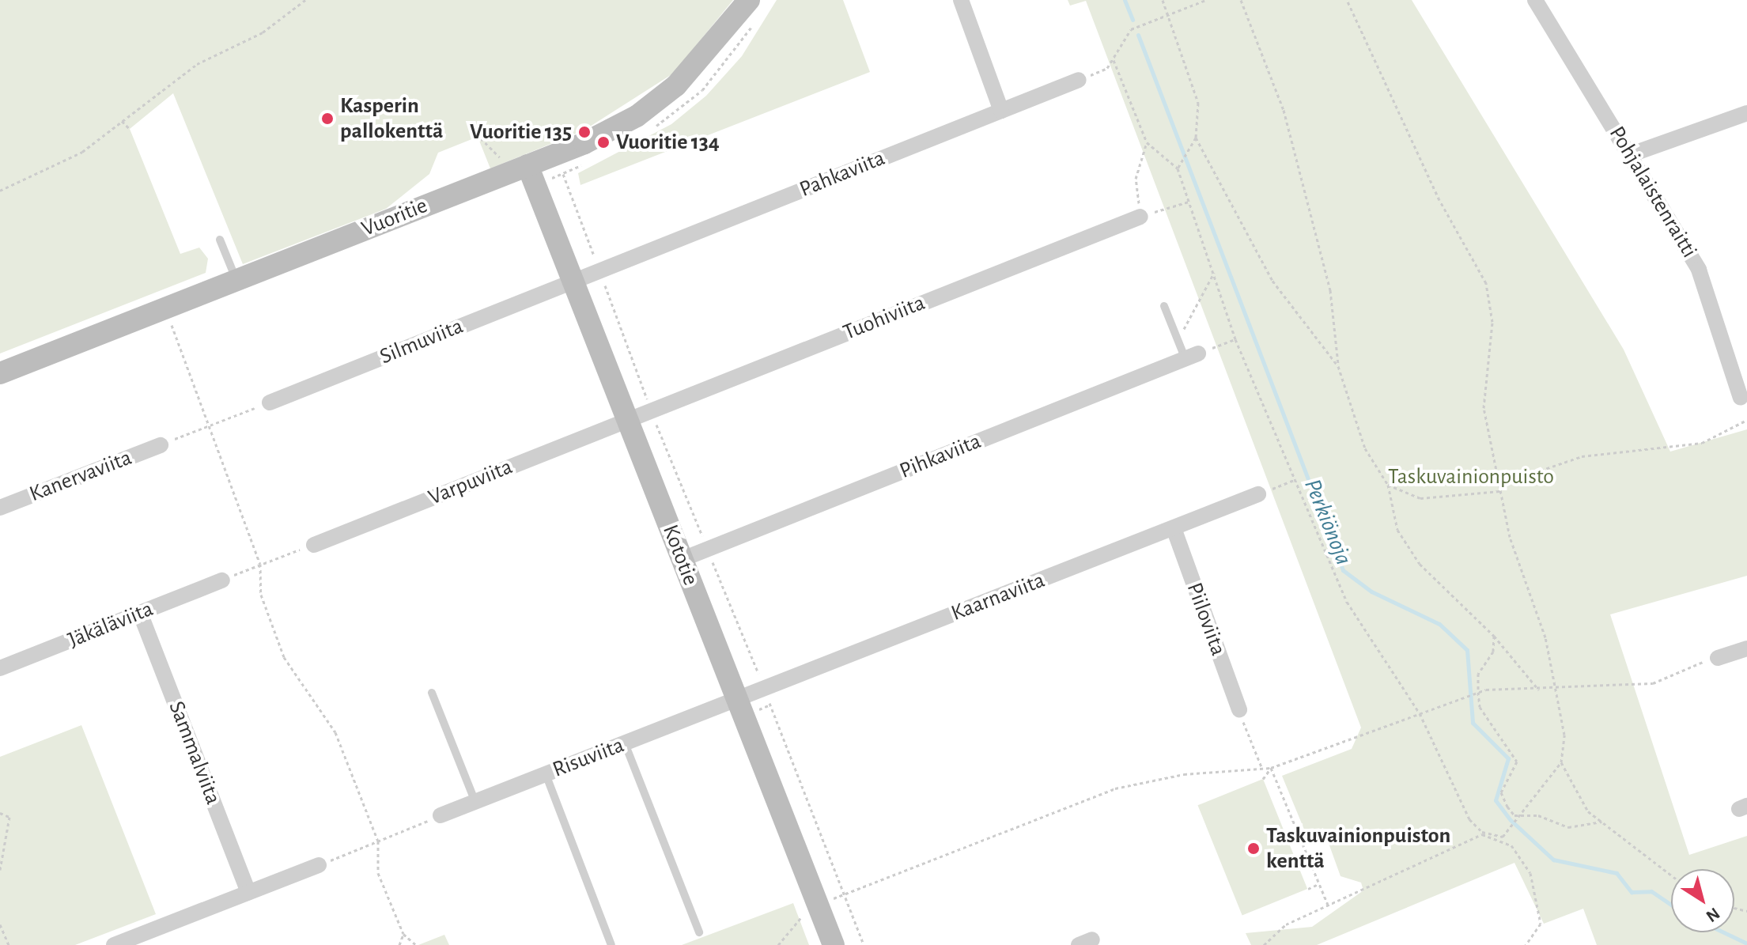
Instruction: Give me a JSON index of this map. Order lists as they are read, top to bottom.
{
  "streets": {
    "street": [
      "Pahkaviita",
      "Pohjalaistenraitti",
      "Vuoritie",
      "Tuohiviita",
      "Silmuviita",
      "Pihkaviita",
      "Kanervaviita",
      "Varpuviita",
      "Kototie",
      "Kaarnaviita",
      "Piiloviita",
      "Jäkäläviita",
      "Sammalviita",
      "Risuviita"
    ]
  },
  "crossings": [
    ["Pahkaviita", "Silmuviita"],
    ["Pahkaviita", "Kototie"],
    ["Vuoritie", "Kototie"],
    ["Tuohiviita", "Varpuviita"],
    ["Tuohiviita", "Kototie"],
    ["Silmuviita", "Kototie"],
    ["Pihkaviita", "Kototie"],
    ["Varpuviita", "Kototie"],
    ["Kototie", "Kaarnaviita"],
    ["Kototie", "Risuviita"],
    ["Kaarnaviita", "Piiloviita"],
    ["Kaarnaviita", "Risuviita"],
    ["Jäkäläviita", "Sammalviita"]
  ],
  "water": ["Perkiönoja"],
  "parks": ["Taskuvainionpuisto"],
  "places": [
    "Kasperin pallokenttä",
    "Vuoritie 135",
    "Vuoritie 134",
    "Taskuvainionpuiston kenttä"
  ],
  "north": "bottom right"
}
